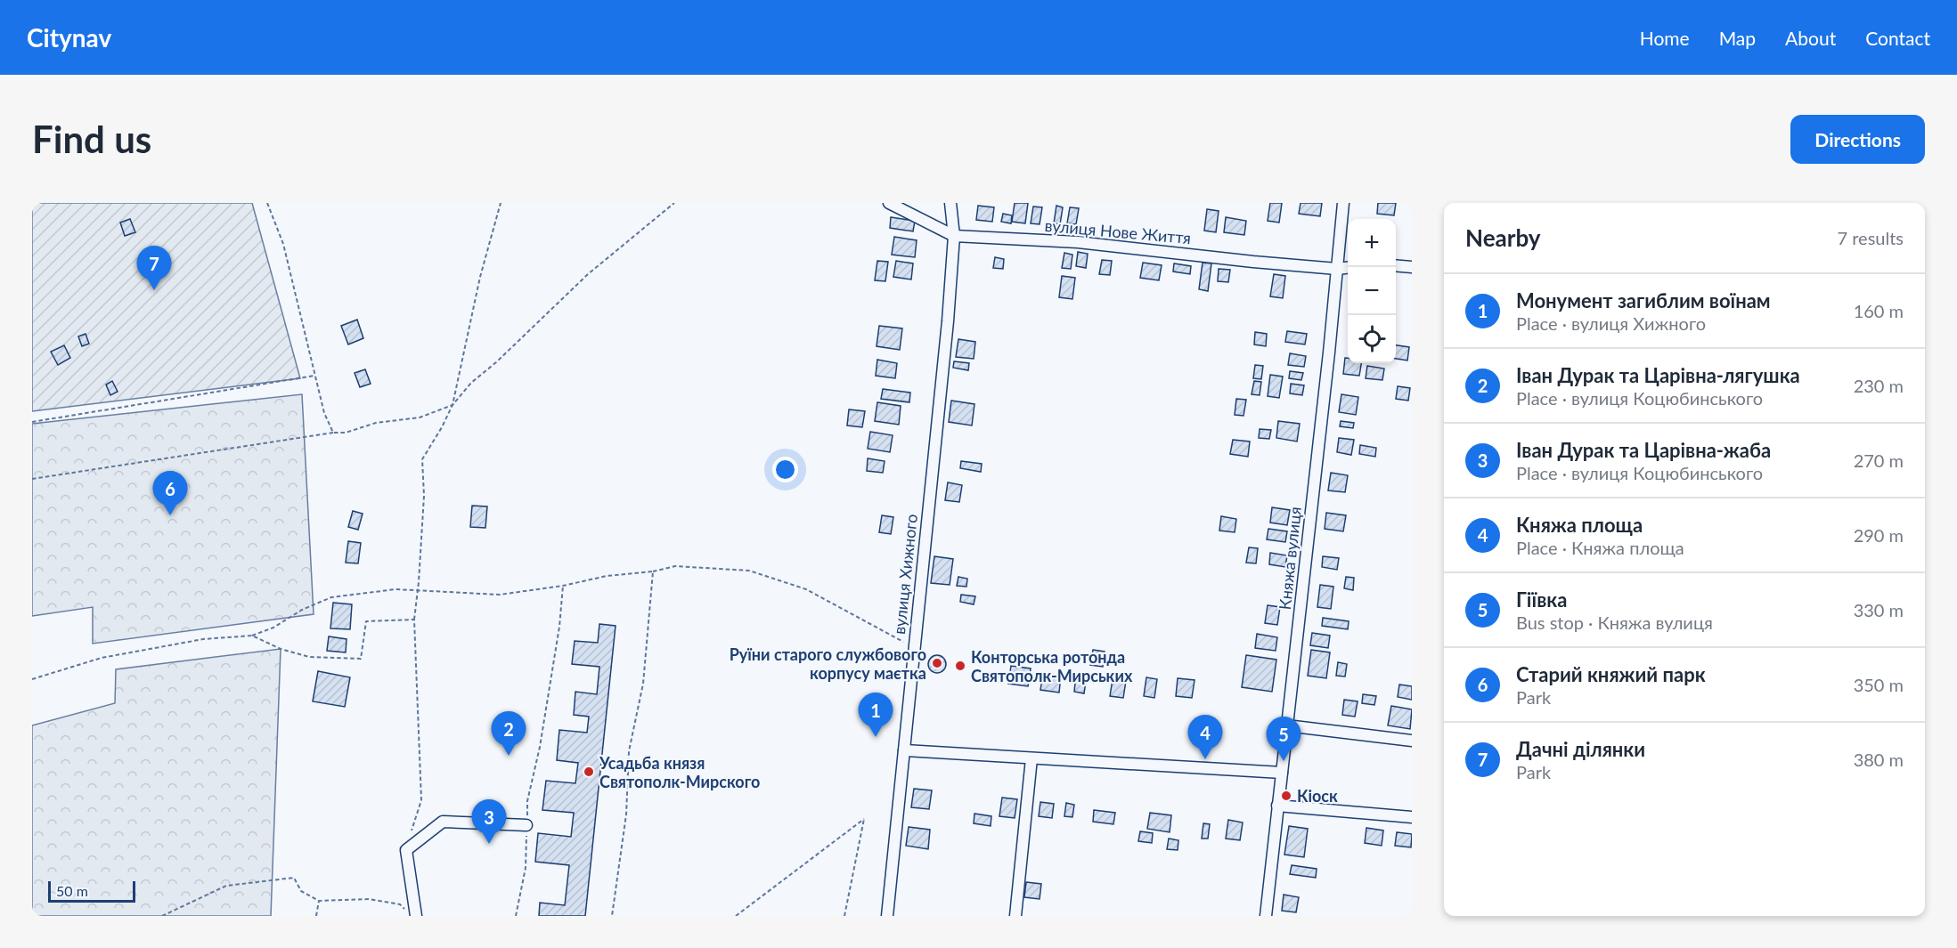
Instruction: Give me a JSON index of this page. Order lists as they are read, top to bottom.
{
  "streets": {
    "street": ["вулиця Нове Життя", "Княжа вулиця", "вулиця Хижного"]
  },
  "crossings": [
    ["вулиця Нове Життя", "Княжа вулиця"],
    ["вулиця Нове Життя", "вулиця Хижного"]
  ],
  "places": [
    "Руїни старого службового корпусу маєтка",
    "Конторська ротонда Святополк-Мирських",
    "Усадьба князя Святополк-Мирского",
    "Кіоск"
  ],
  "scale_bar": "50 m",
  "page": {
    "header": "Citynav",
    "nav": [
      "Home",
      "Map",
      "About",
      "Contact"
    ],
    "buttons": "Directions",
    "title": "Find us",
    "heading": ["Nearby", "7 results"],
    "map_buttons": ["+", "−"],
    "pins": [
      "7",
      "6",
      "1",
      "2",
      "4",
      "5",
      "3"
    ],
    "list": [
      {
        "mark": "1",
        "name": "Монумент загиблим воїнам",
        "note": "Place · вулиця Хижного",
        "value": "160 m"
      },
      {
        "mark": "2",
        "name": "Іван Дурак та Царівна-лягушка",
        "note": "Place · вулиця Коцюбинського",
        "value": "230 m"
      },
      {
        "mark": "3",
        "name": "Іван Дурак та Царівна-жаба",
        "note": "Place · вулиця Коцюбинського",
        "value": "270 m"
      },
      {
        "mark": "4",
        "name": "Княжа площа",
        "note": "Place · Княжа площа",
        "value": "290 m"
      },
      {
        "mark": "5",
        "name": "Гіївка",
        "note": "Bus stop · Княжа вулиця",
        "value": "330 m"
      },
      {
        "mark": "6",
        "name": "Старий княжий парк",
        "note": "Park",
        "value": "350 m"
      },
      {
        "mark": "7",
        "name": "Дачні ділянки",
        "note": "Park",
        "value": "380 m"
      }
    ],
    "scale": "50 m"
  }
}
